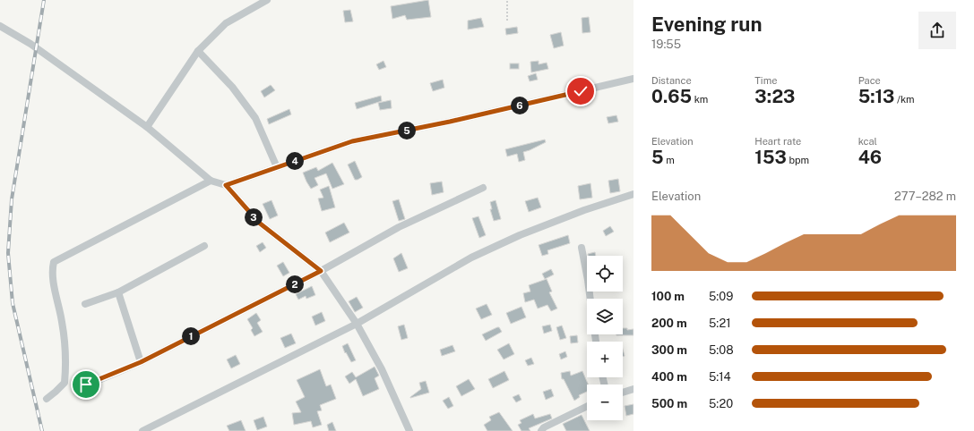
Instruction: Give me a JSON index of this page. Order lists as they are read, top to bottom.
{
  "page": {
    "heading": ["Evening run", "19:55"],
    "stats": [
      ["Distance", "0.65 km"],
      ["Time", "3:23"],
      ["Pace", "5:13 /km"],
      ["Elevation", "5 m"],
      ["Heart rate", "153 bpm"],
      ["kcal", "46"]
    ],
    "pins": [
      "6",
      "5",
      "4",
      "3",
      "2",
      "1"
    ],
    "chart": ["Elevation", "277–282 m"],
    "map_buttons": ["+", "−"],
    "list": [
      {
        "name": "100 m",
        "note": "5:09"
      },
      {
        "name": "200 m",
        "note": "5:21"
      },
      {
        "name": "300 m",
        "note": "5:08"
      },
      {
        "name": "400 m",
        "note": "5:14"
      },
      {
        "name": "500 m",
        "note": "5:20"
      }
    ]
  }
}
